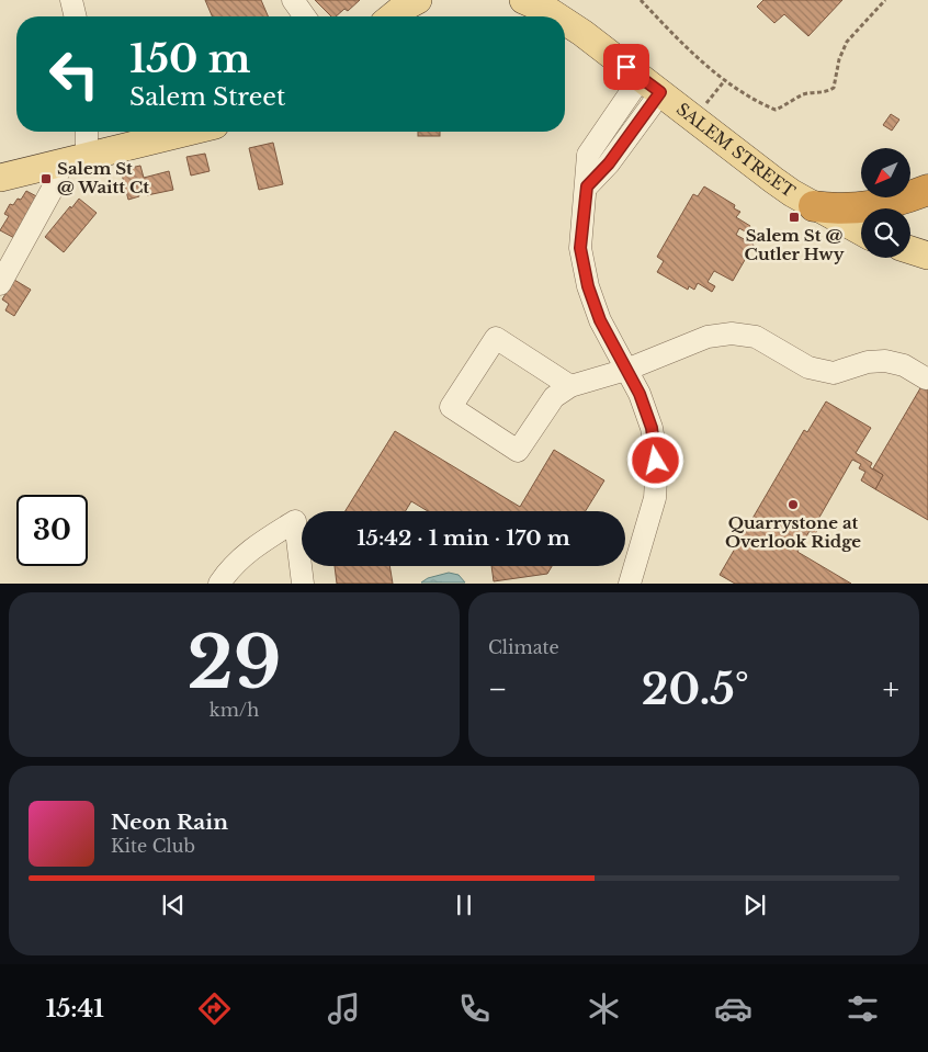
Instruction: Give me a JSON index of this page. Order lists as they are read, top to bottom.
{
  "streets": {
    "main road": ["SALEM STREET"]
  },
  "places": {
    "transit": ["Salem St @ Waitt Ct", "Salem St @ Cutler Hwy"],
    "other": ["Quarrystone at Overlook Ridge"]
  },
  "north": "bottom left",
  "page": {
    "turn": ["150 m", "Salem Street"],
    "limit": "30",
    "trip": "15:42 · 1 min · 170 m",
    "tile": [
      ["29", "km/h"],
      "Climate"
    ],
    "heat": ["−", "20.5°", "+"],
    "song": ["Neon Rain", "Kite Club"],
    "tabs": "15:41"
  }
}
